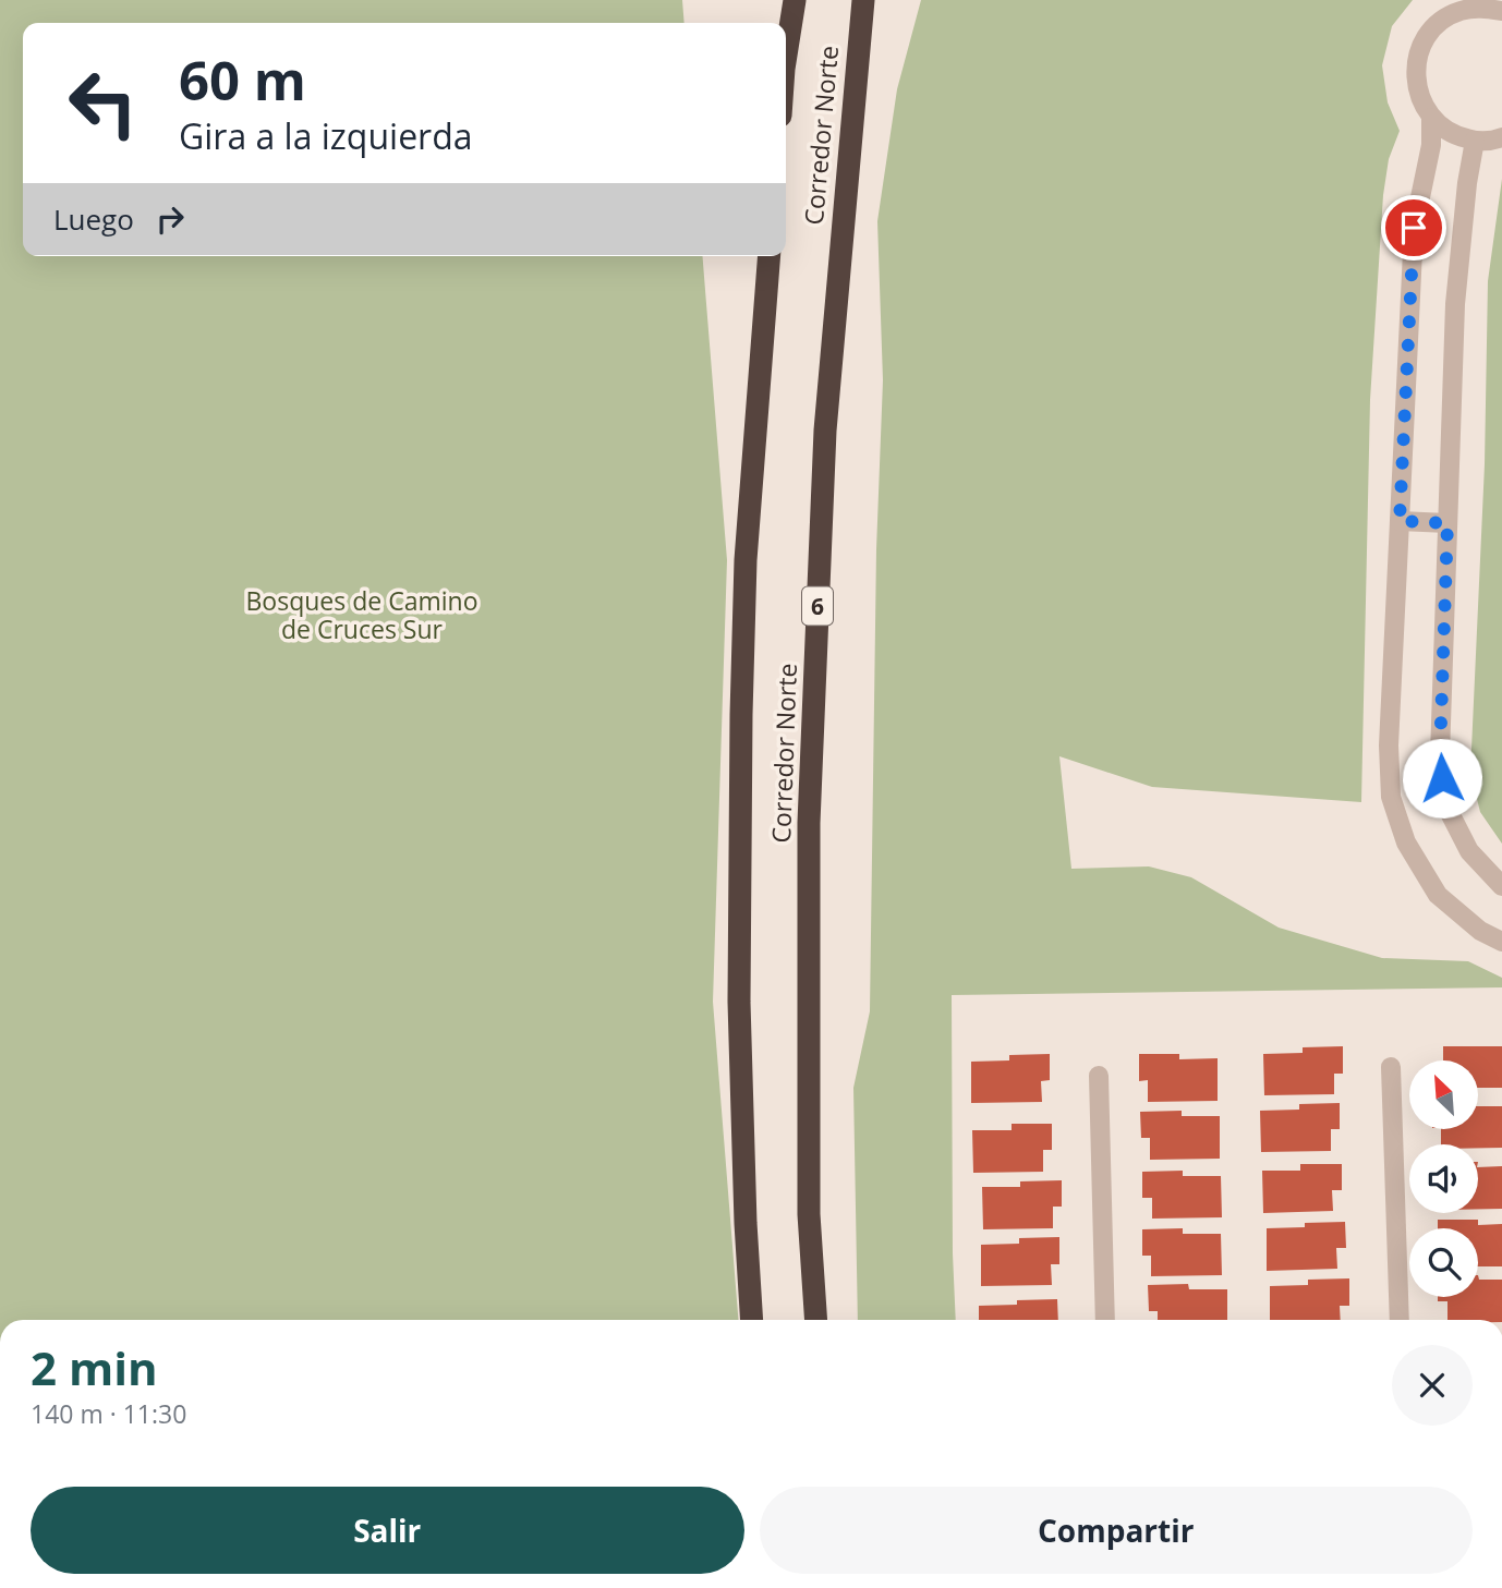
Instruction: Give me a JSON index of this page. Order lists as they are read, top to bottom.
{
  "streets": {
    "highway": ["Corredor Norte", "6"]
  },
  "parks": ["Bosques de Camino de Cruces Sur"],
  "north": "top left",
  "page": {
    "turn": ["60 m", "Gira a la izquierda"],
    "then": "Luego",
    "heading": ["2 min", "140 m · 11:30"],
    "buttons": ["Salir", "Compartir"]
  }
}
